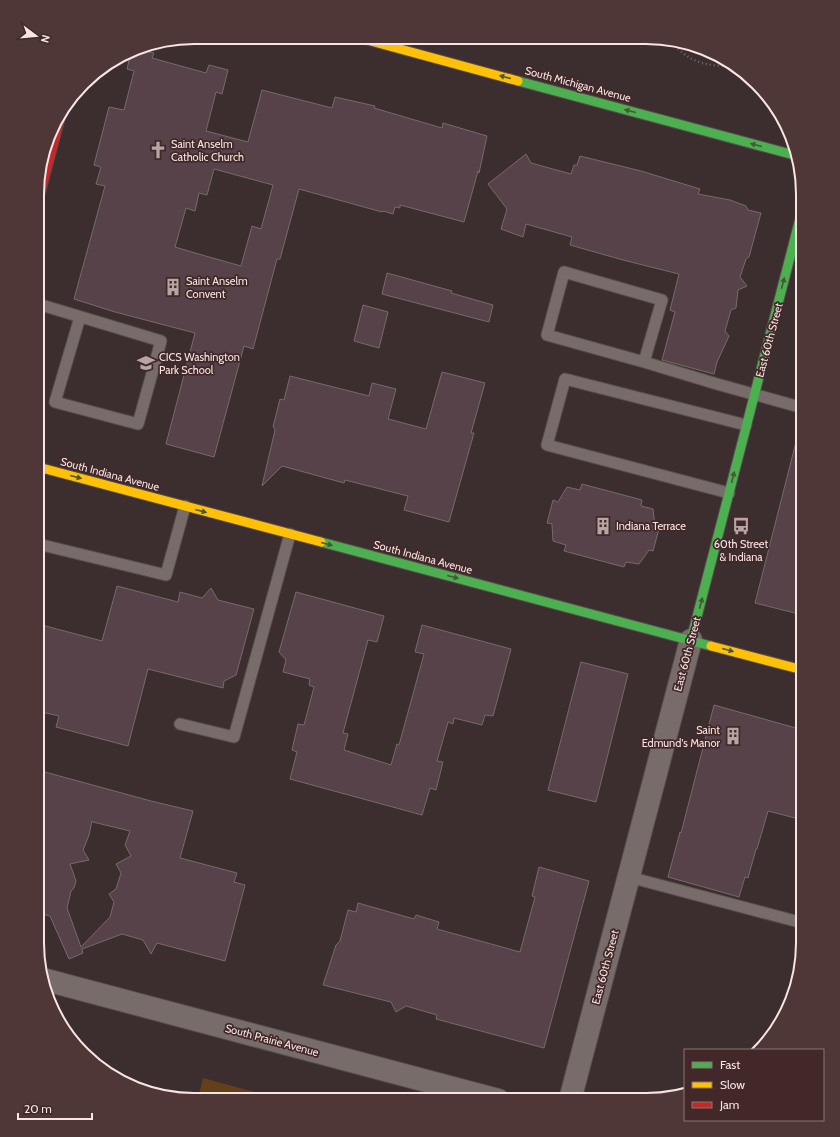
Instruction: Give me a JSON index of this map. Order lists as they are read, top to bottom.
{
  "streets": {
    "street": [
      "South Michigan Avenue",
      "East 60th Street",
      "South Indiana Avenue",
      "South Prairie Avenue"
    ]
  },
  "crossings": [
    ["East 60th Street", "South Indiana Avenue"]
  ],
  "one_way": ["South Michigan Avenue", "East 60th Street", "South Indiana Avenue"],
  "places": {
    "church": ["Saint Anselm Catholic Church"],
    "building": ["Saint Anselm Convent", "Indiana Terrace", "Saint Edmund's Manor"],
    "school or university": ["CICS Washington Park School"],
    "bus stop": ["60th Street & Indiana"]
  },
  "legend": ["Fast", "Slow", "Jam"],
  "scale_bar": "20 m",
  "north": "right"
}
